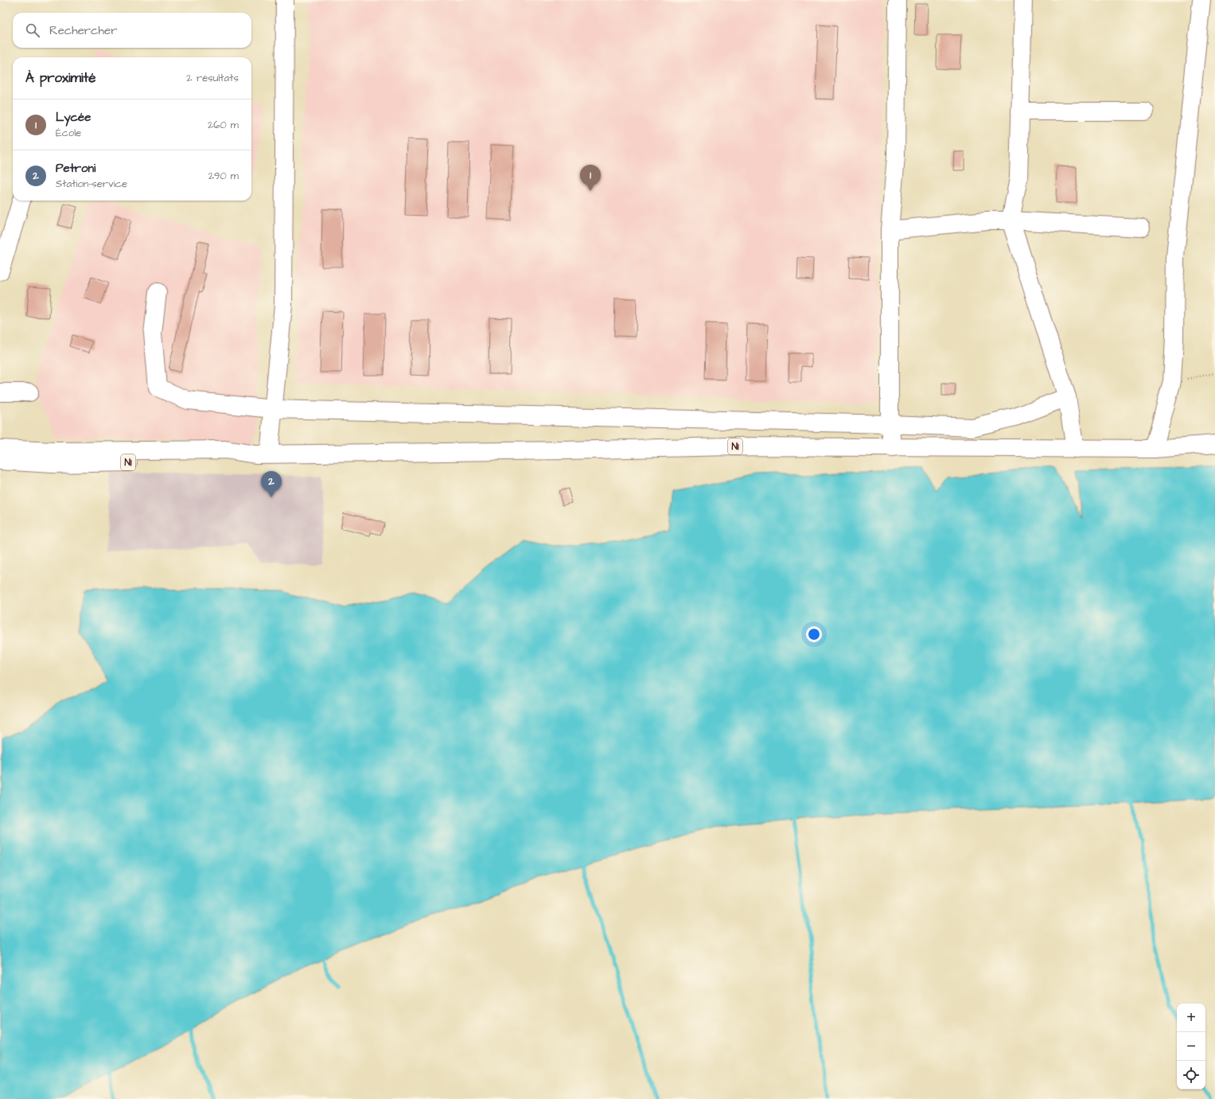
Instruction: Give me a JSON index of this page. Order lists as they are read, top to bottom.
{
  "streets": {
    "main road": ["N1"]
  },
  "page": {
    "search": "Rechercher",
    "heading": ["À proximité", "2 résultats"],
    "list": [
      {
        "mark": "1",
        "name": "Lycée",
        "note": "École",
        "value": "260 m"
      },
      {
        "mark": "2",
        "name": "Petroni",
        "note": "Station-service",
        "value": "290 m"
      }
    ],
    "pins": ["1", "2"],
    "map_buttons": ["+", "−"]
  }
}
